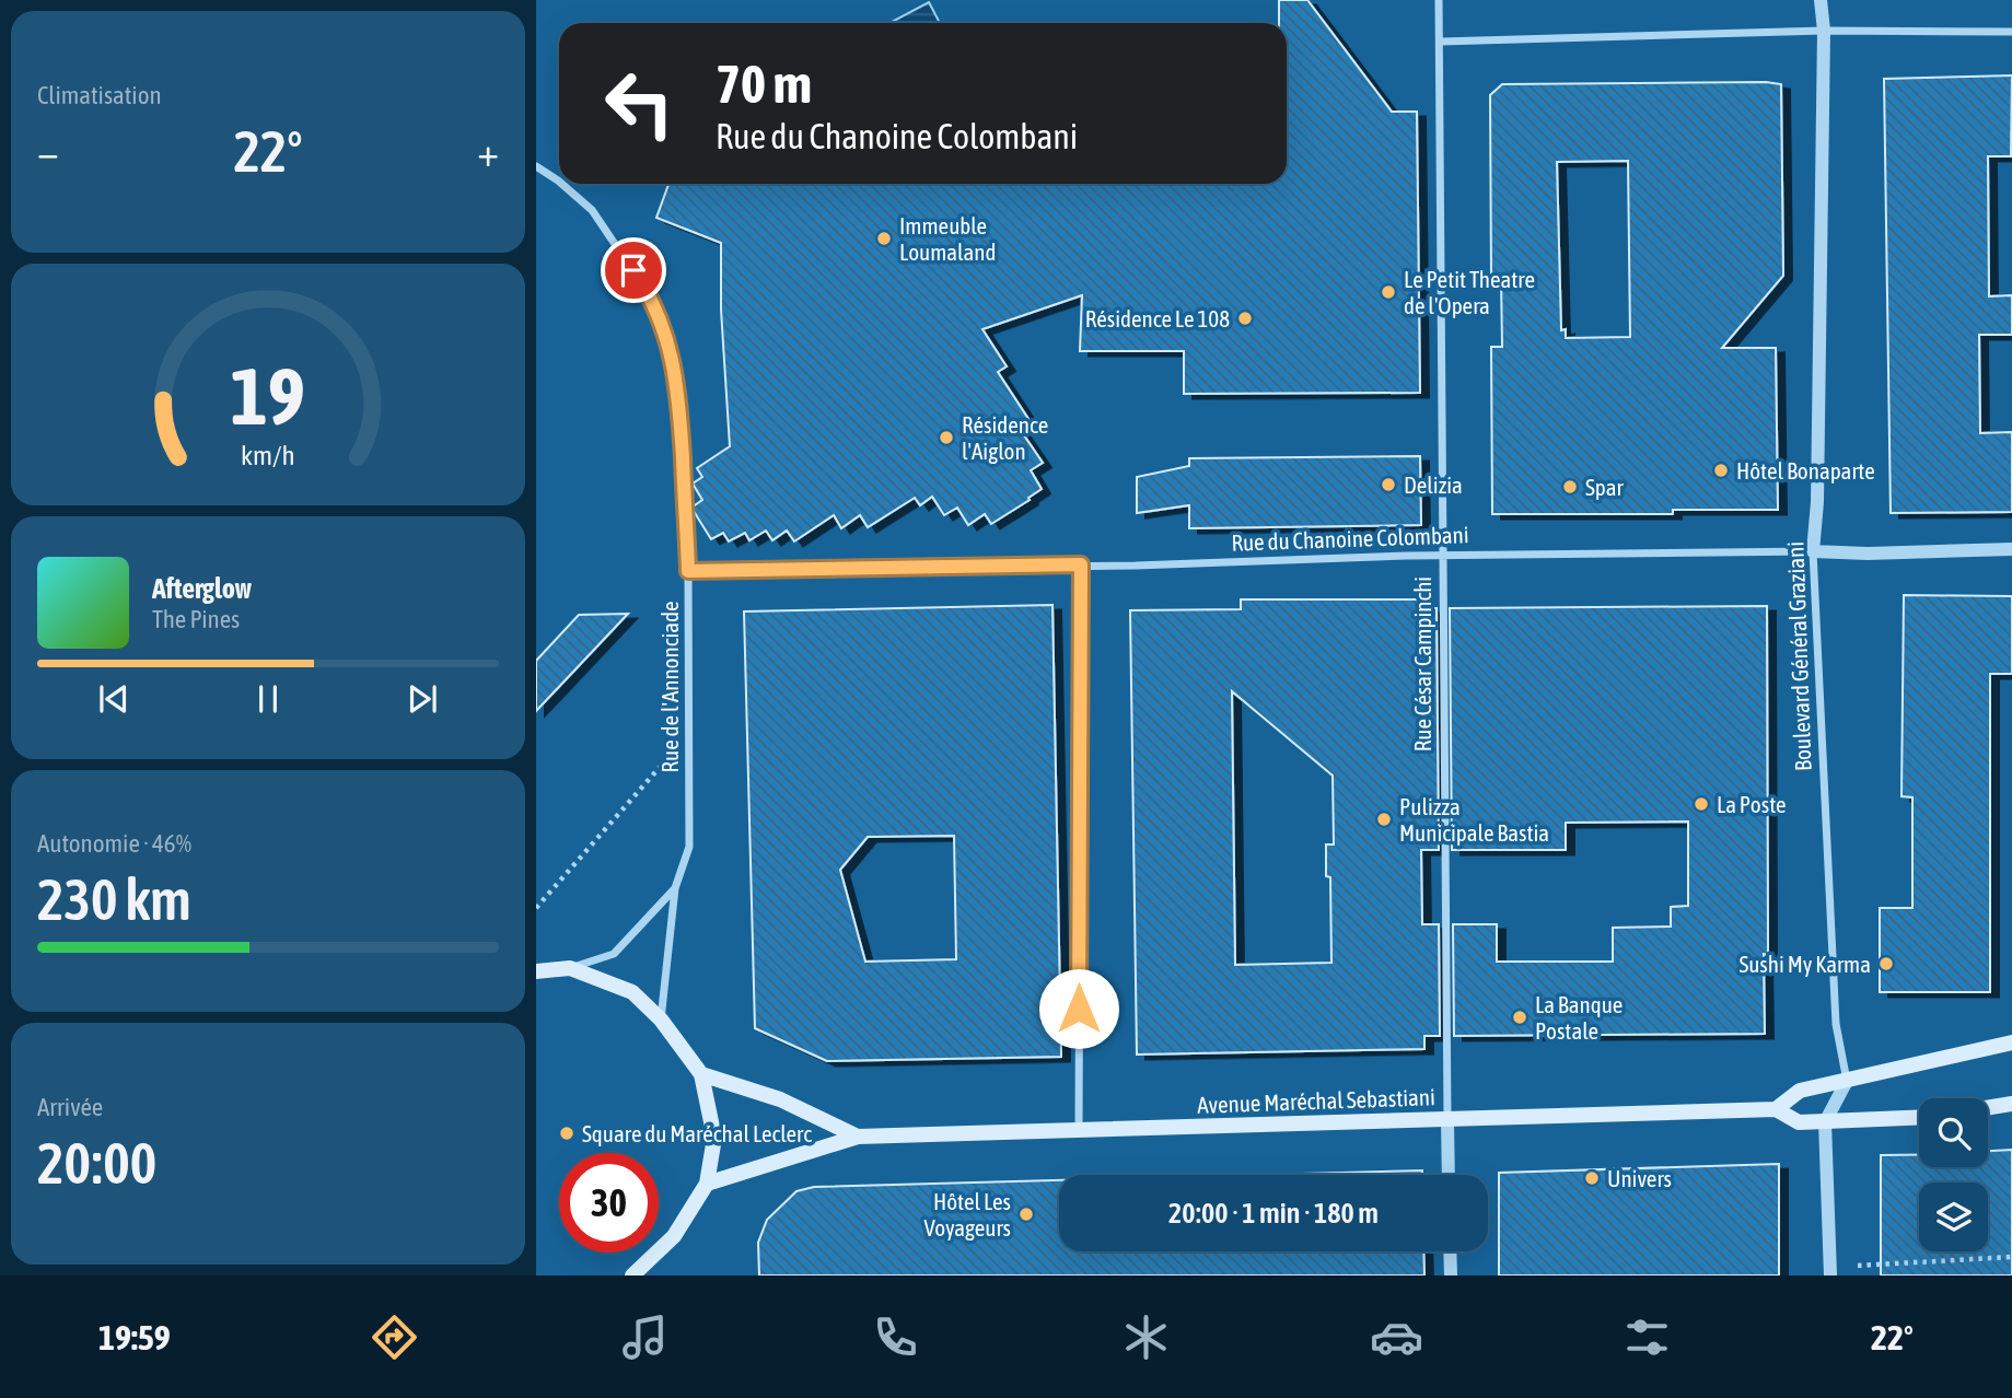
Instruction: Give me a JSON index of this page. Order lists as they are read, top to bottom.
{
  "streets": {
    "main road": ["Avenue Maréchal Sebastiani"],
    "street": [
      "Rue du Chanoine Colombani",
      "Boulevard Général Graziani",
      "Rue César Campinchi",
      "Rue de l'Annonciade"
    ]
  },
  "crossings": [
    ["Rue du Chanoine Colombani", "Boulevard Général Graziani"],
    ["Rue du Chanoine Colombani", "Rue César Campinchi"],
    ["Rue du Chanoine Colombani", "Rue de l'Annonciade"],
    ["Rue César Campinchi", "Avenue Maréchal Sebastiani"]
  ],
  "places": [
    "Immeuble Loumaland",
    "Le Petit Theatre de l'Opera",
    "Résidence Le 108",
    "Résidence l'Aiglon",
    "Hôtel Bonaparte",
    "Delizia",
    "Spar",
    "La Poste",
    "Pulizza Municipale Bastia",
    "Sushi My Karma",
    "La Banque Postale",
    "Square du Maréchal Leclerc",
    "Univers",
    "Hôtel Les Voyageurs"
  ],
  "page": {
    "tile": [
      "Climatisation",
      ["Autonomie · 46%", "230 km"],
      ["Arrivée", "20:00"]
    ],
    "turn": ["70 m", "Rue du Chanoine Colombani"],
    "heat": ["−", "22°", "+"],
    "song": ["Afterglow", "The Pines"],
    "limit": "30",
    "trip": "20:00 · 1 min · 180 m",
    "tabs": ["19:59", "22°"],
    "gauge": ["19", "km/h"]
  }
}
